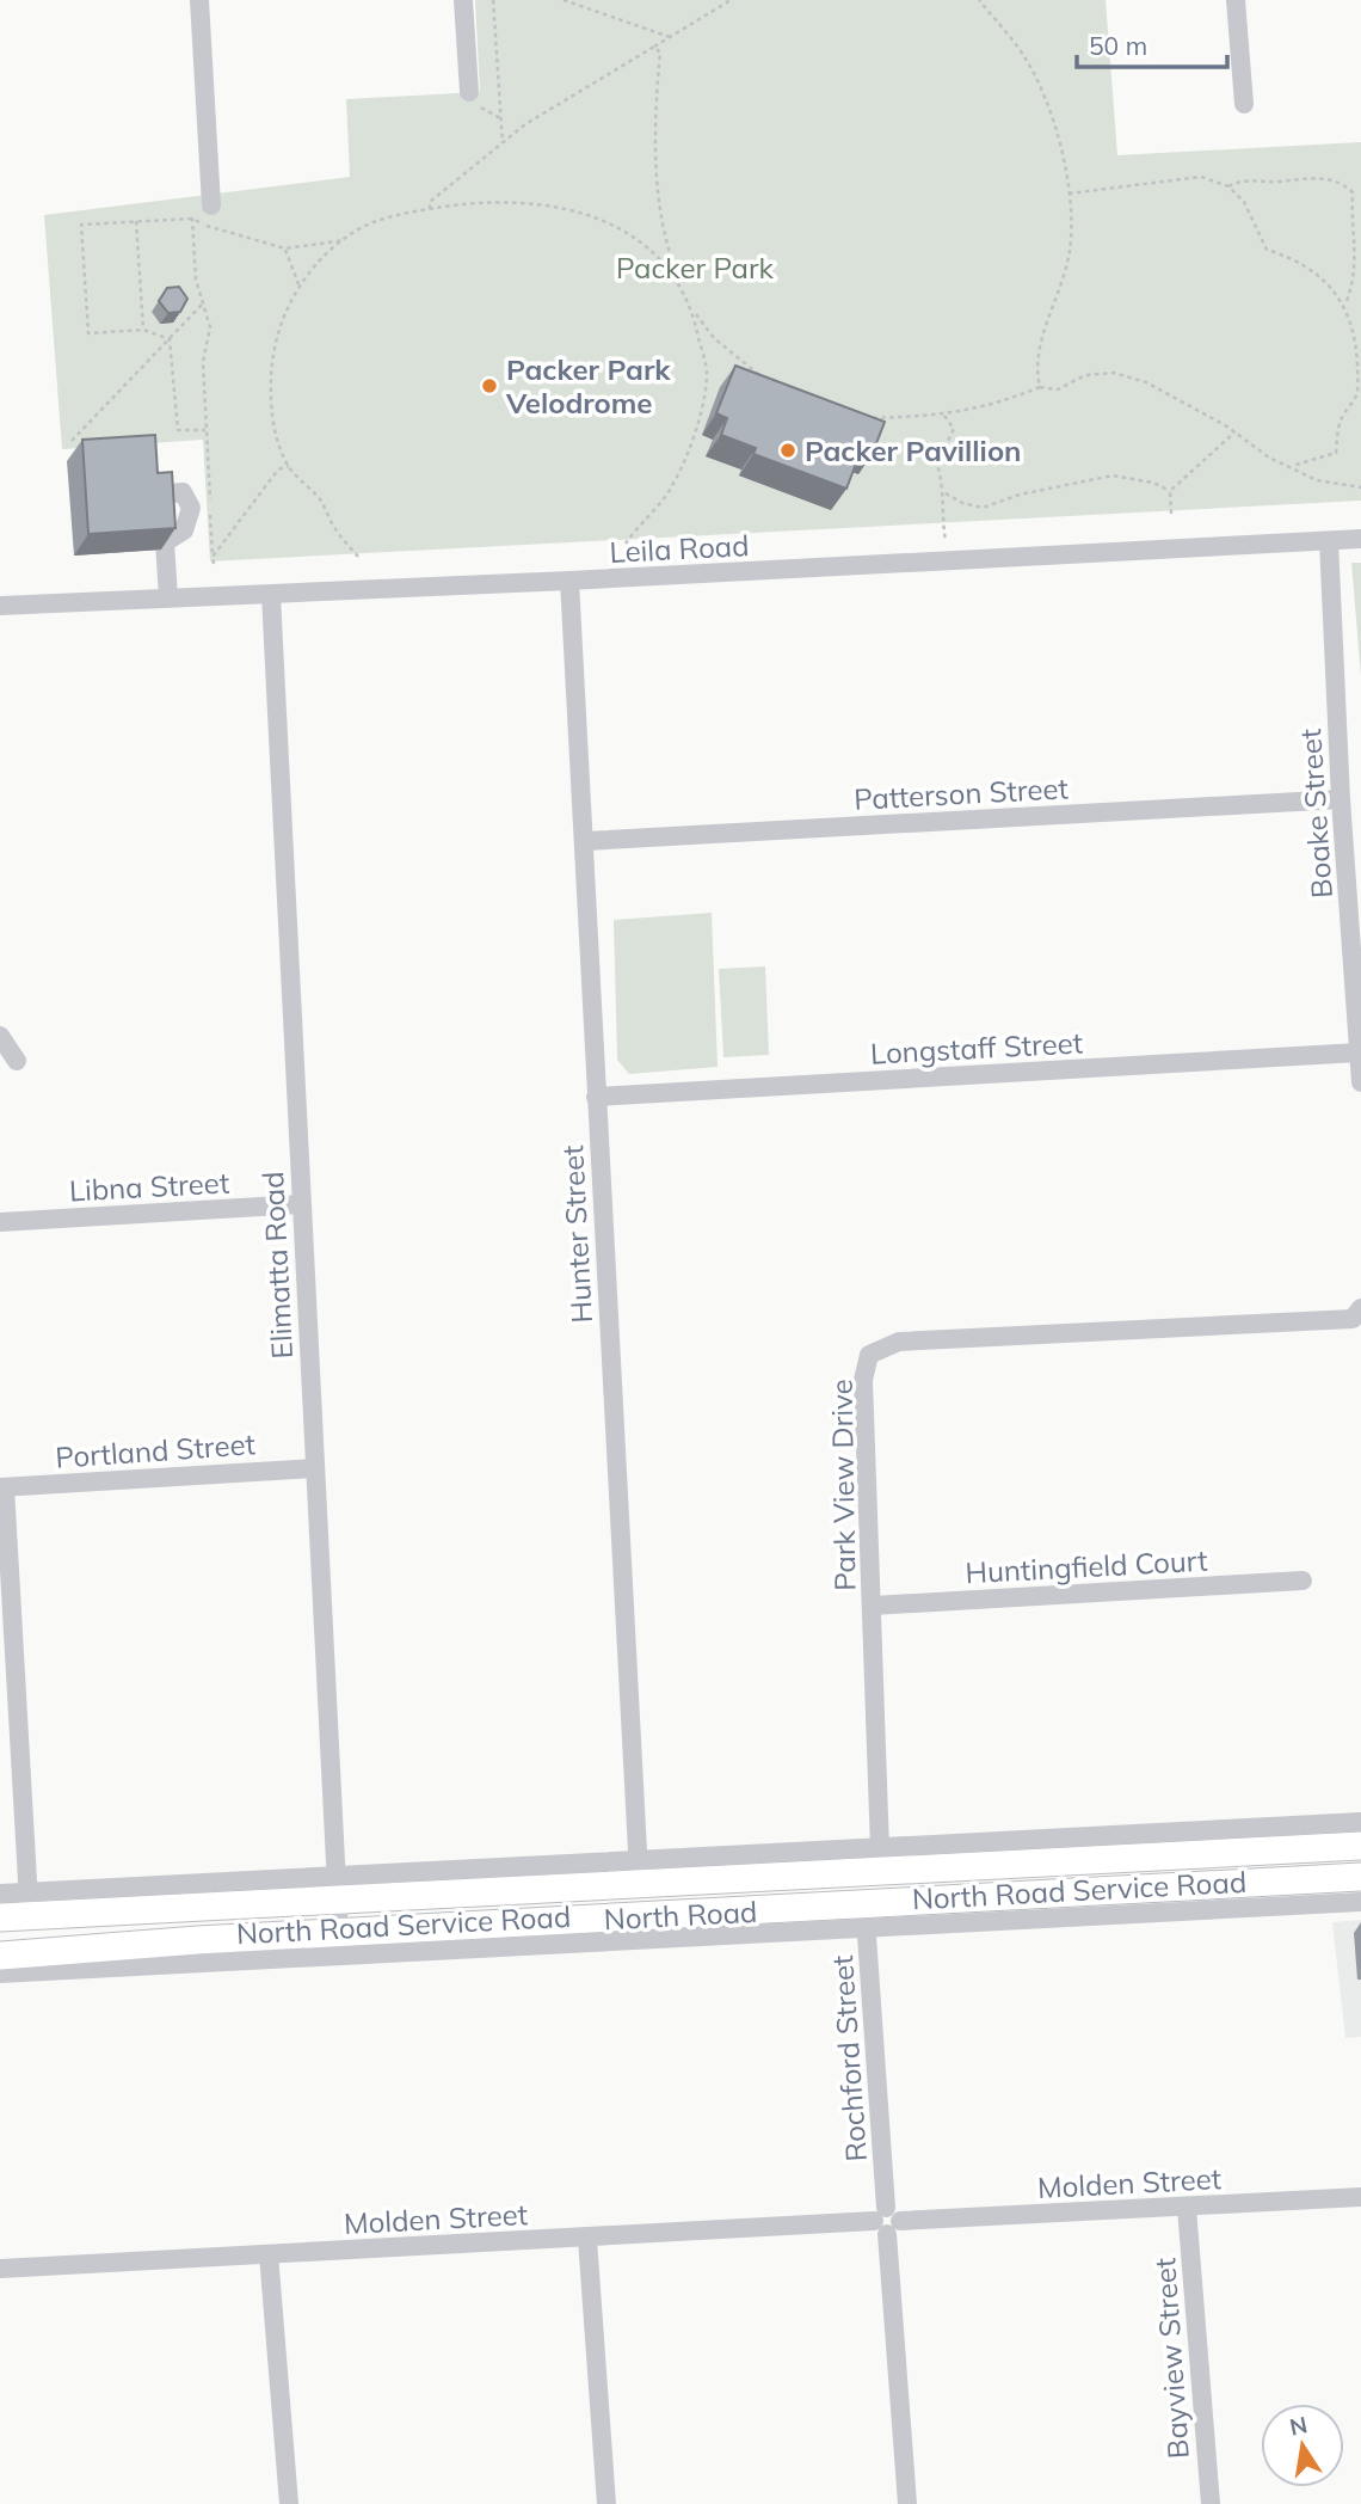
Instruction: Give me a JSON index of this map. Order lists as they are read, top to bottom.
{
  "streets": {
    "highway": ["North Road"],
    "street": [
      "Leila Road",
      "Patterson Street",
      "Boake Street",
      "Longstaff Street",
      "Libna Street",
      "Hunter Street",
      "Elimatta Road",
      "Portland Street",
      "Park View Drive",
      "Huntingfield Court",
      "North Road Service Road",
      "Rochford Street",
      "Molden Street",
      "Bayview Street"
    ]
  },
  "crossings": [
    ["Leila Road", "Boake Street"],
    ["Leila Road", "Hunter Street"],
    ["Leila Road", "Elimatta Road"],
    ["Patterson Street", "Boake Street"],
    ["Patterson Street", "Hunter Street"],
    ["Boake Street", "Longstaff Street"],
    ["Longstaff Street", "Hunter Street"],
    ["Libna Street", "Elimatta Road"],
    ["Hunter Street", "North Road Service Road"],
    ["Hunter Street", "North Road"],
    ["Elimatta Road", "Portland Street"],
    ["Elimatta Road", "North Road"],
    ["Park View Drive", "Huntingfield Court"],
    ["Park View Drive", "North Road Service Road"],
    ["North Road Service Road", "North Road"],
    ["North Road Service Road", "Rochford Street"],
    ["North Road", "Rochford Street"],
    ["Rochford Street", "Molden Street"],
    ["Molden Street", "Bayview Street"]
  ],
  "parks": ["Packer Park"],
  "places": ["Packer Park Velodrome", "Packer Pavillion"],
  "scale_bar": "50 m",
  "north": "top"
}
